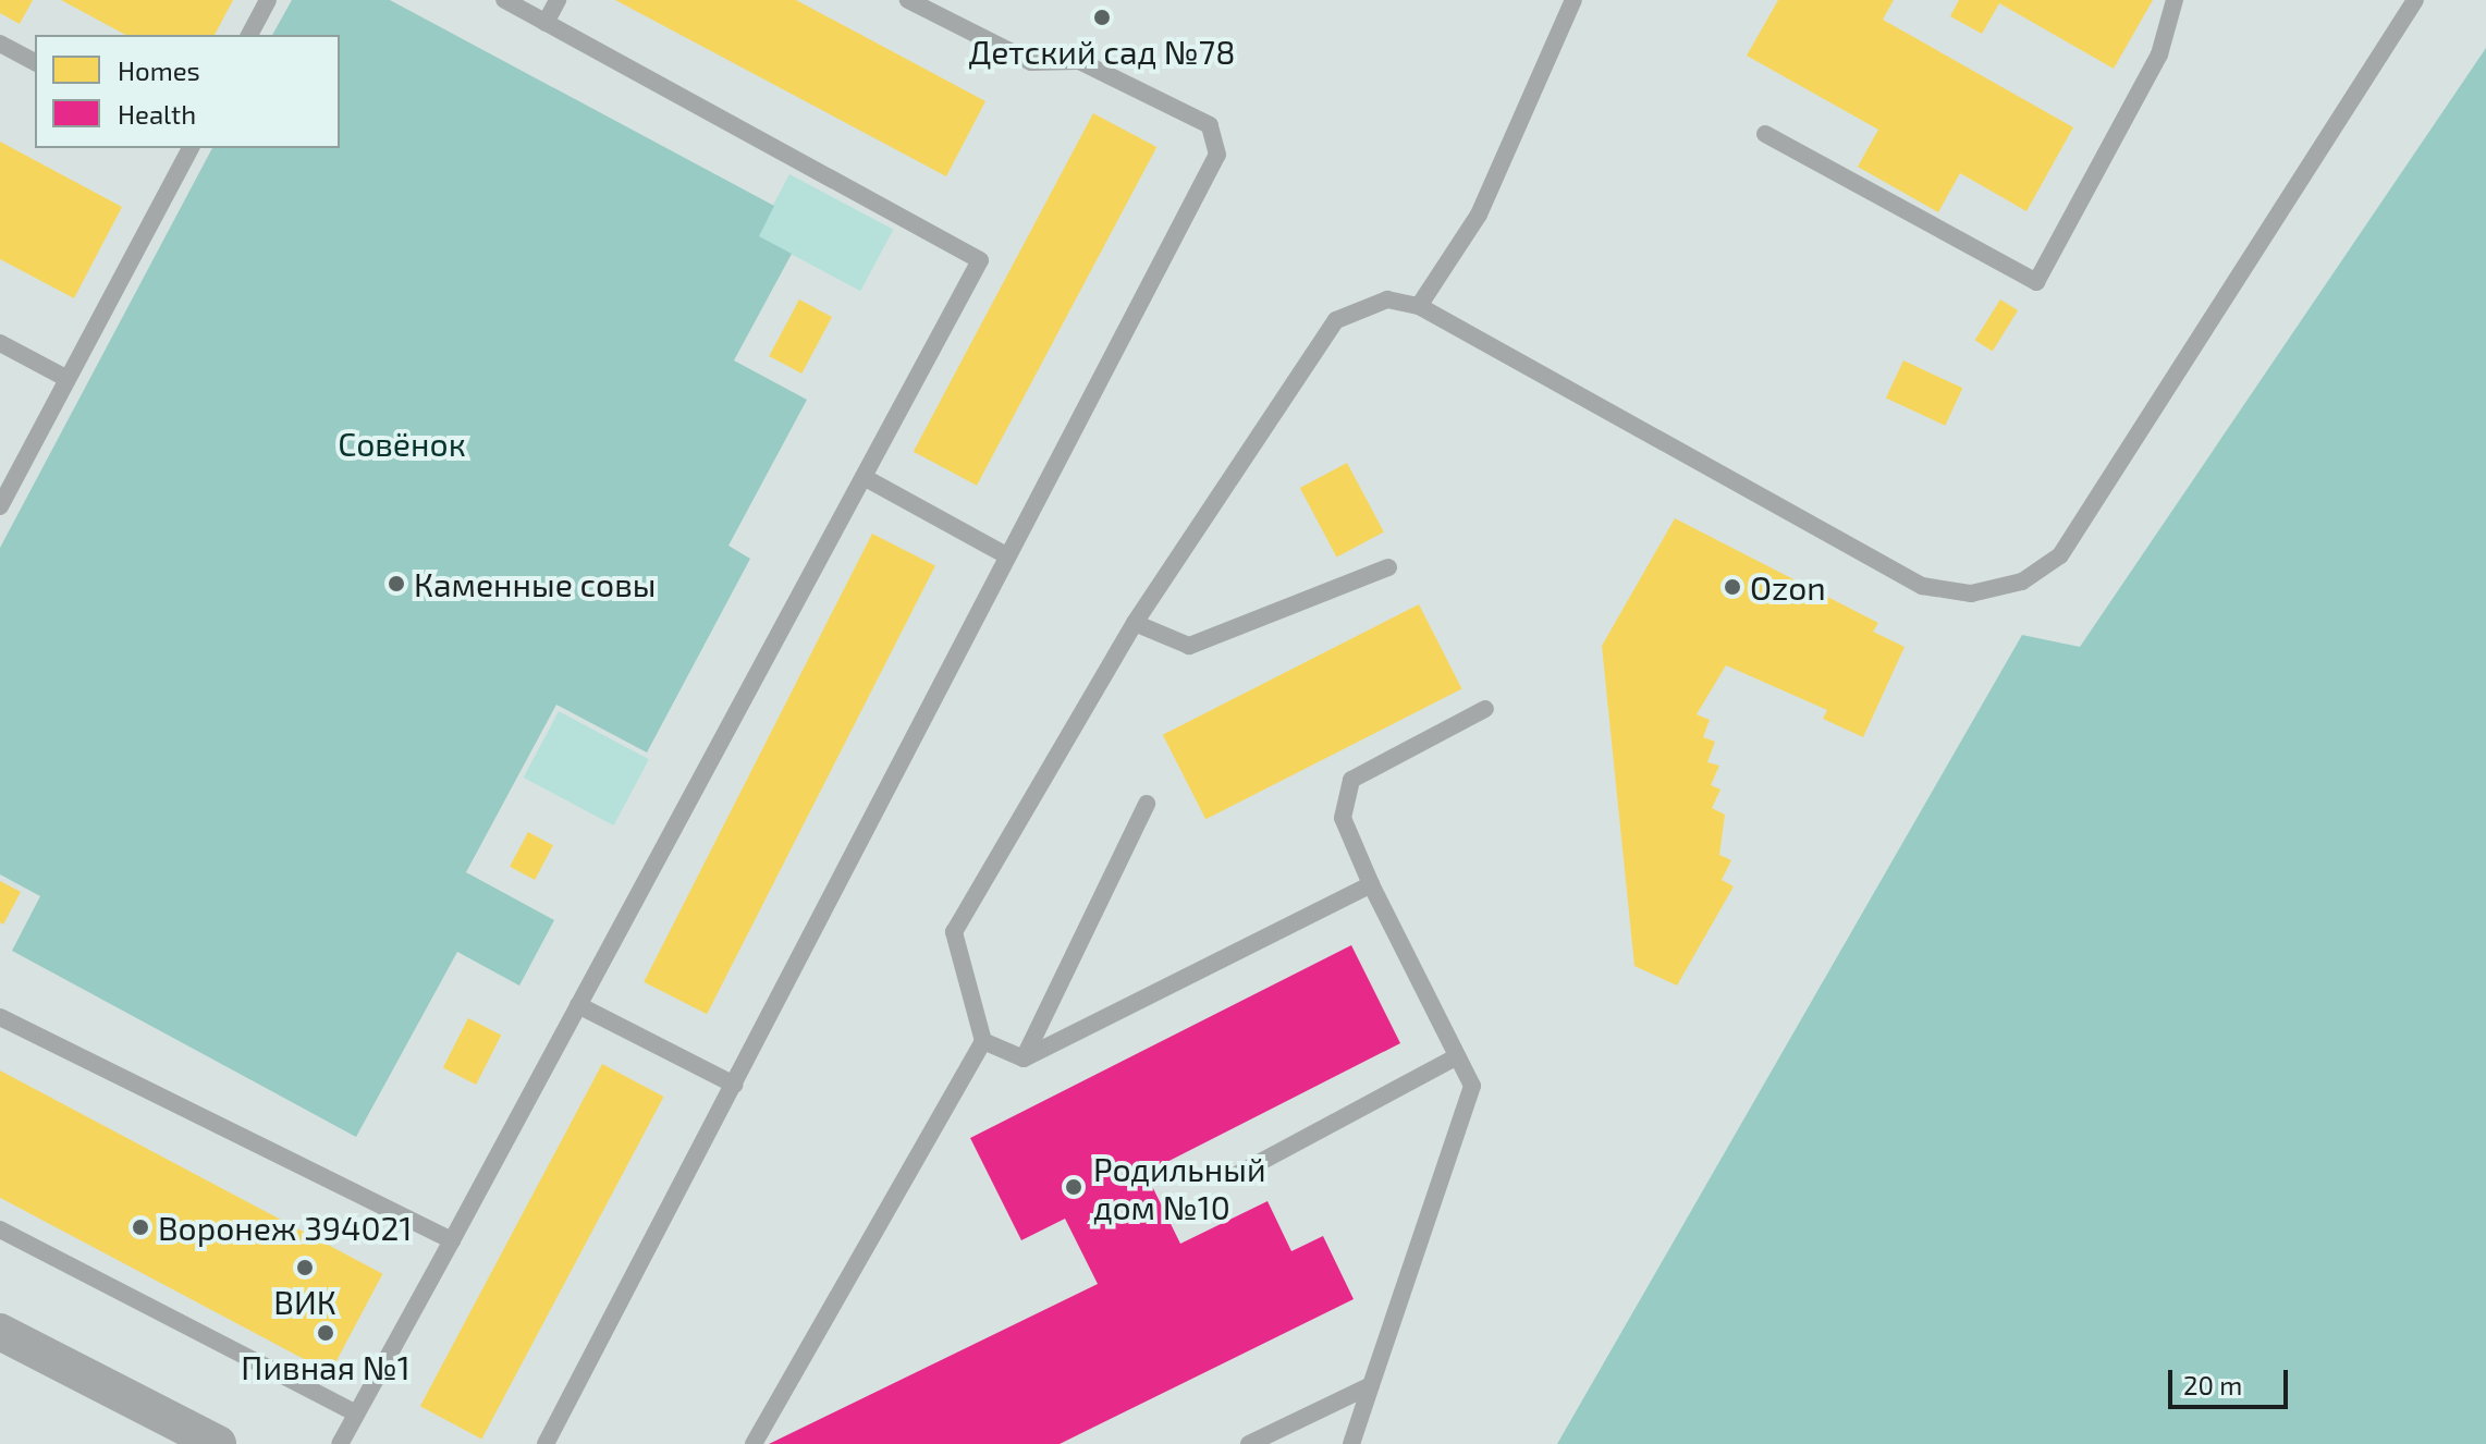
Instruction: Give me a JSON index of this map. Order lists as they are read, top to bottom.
{
  "parks": ["Совёнок"],
  "places": [
    "Детский сад №78",
    "Каменные совы",
    "Ozon",
    "Родильный дом №10",
    "Воронеж 394021",
    "ВИК",
    "Пивная №1"
  ],
  "legend": ["Homes", "Health"],
  "scale_bar": "20 m"
}
